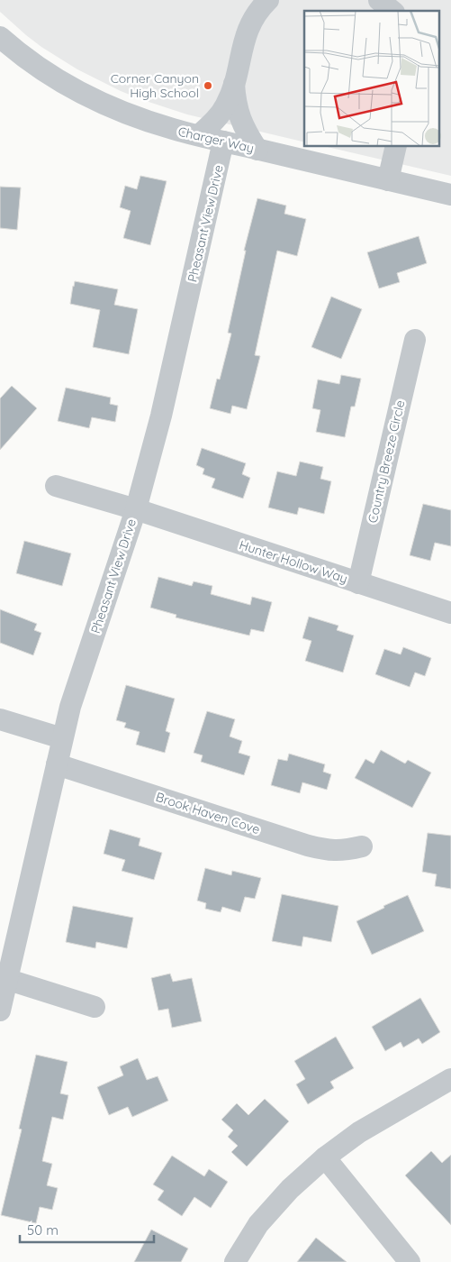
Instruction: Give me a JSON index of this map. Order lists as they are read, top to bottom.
{
  "streets": {
    "street": [
      "Charger Way",
      "Pheasant View Drive",
      "Country Breeze Circle",
      "Hunter Hollow Way",
      "Brook Haven Cove"
    ]
  },
  "crossings": [
    ["Charger Way", "Pheasant View Drive"],
    ["Pheasant View Drive", "Hunter Hollow Way"],
    ["Pheasant View Drive", "Brook Haven Cove"],
    ["Country Breeze Circle", "Hunter Hollow Way"]
  ],
  "places": ["Corner Canyon High School"],
  "scale_bar": "50 m"
}
